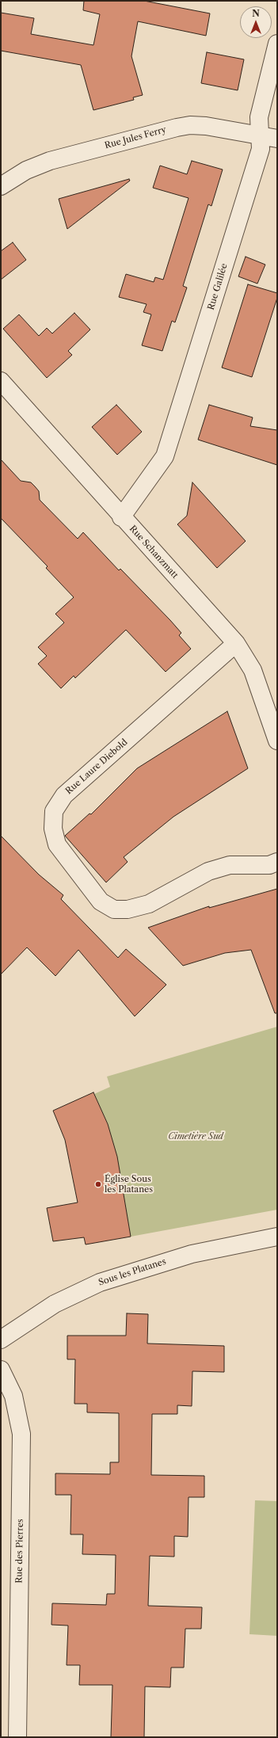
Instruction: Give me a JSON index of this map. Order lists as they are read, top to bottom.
{
  "streets": {
    "street": [
      "Rue Jules Ferry",
      "Rue Galilée",
      "Rue Schanzmatt",
      "Rue Laure Diebold",
      "Sous les Platanes",
      "Rue des Pierres"
    ]
  },
  "crossings": [
    ["Rue Jules Ferry", "Rue Galilée"],
    ["Rue Galilée", "Rue Schanzmatt"],
    ["Rue Schanzmatt", "Rue Laure Diebold"]
  ],
  "parks": ["Cimetière Sud"],
  "places": ["Église Sous les Platanes"],
  "north": "top"
}
